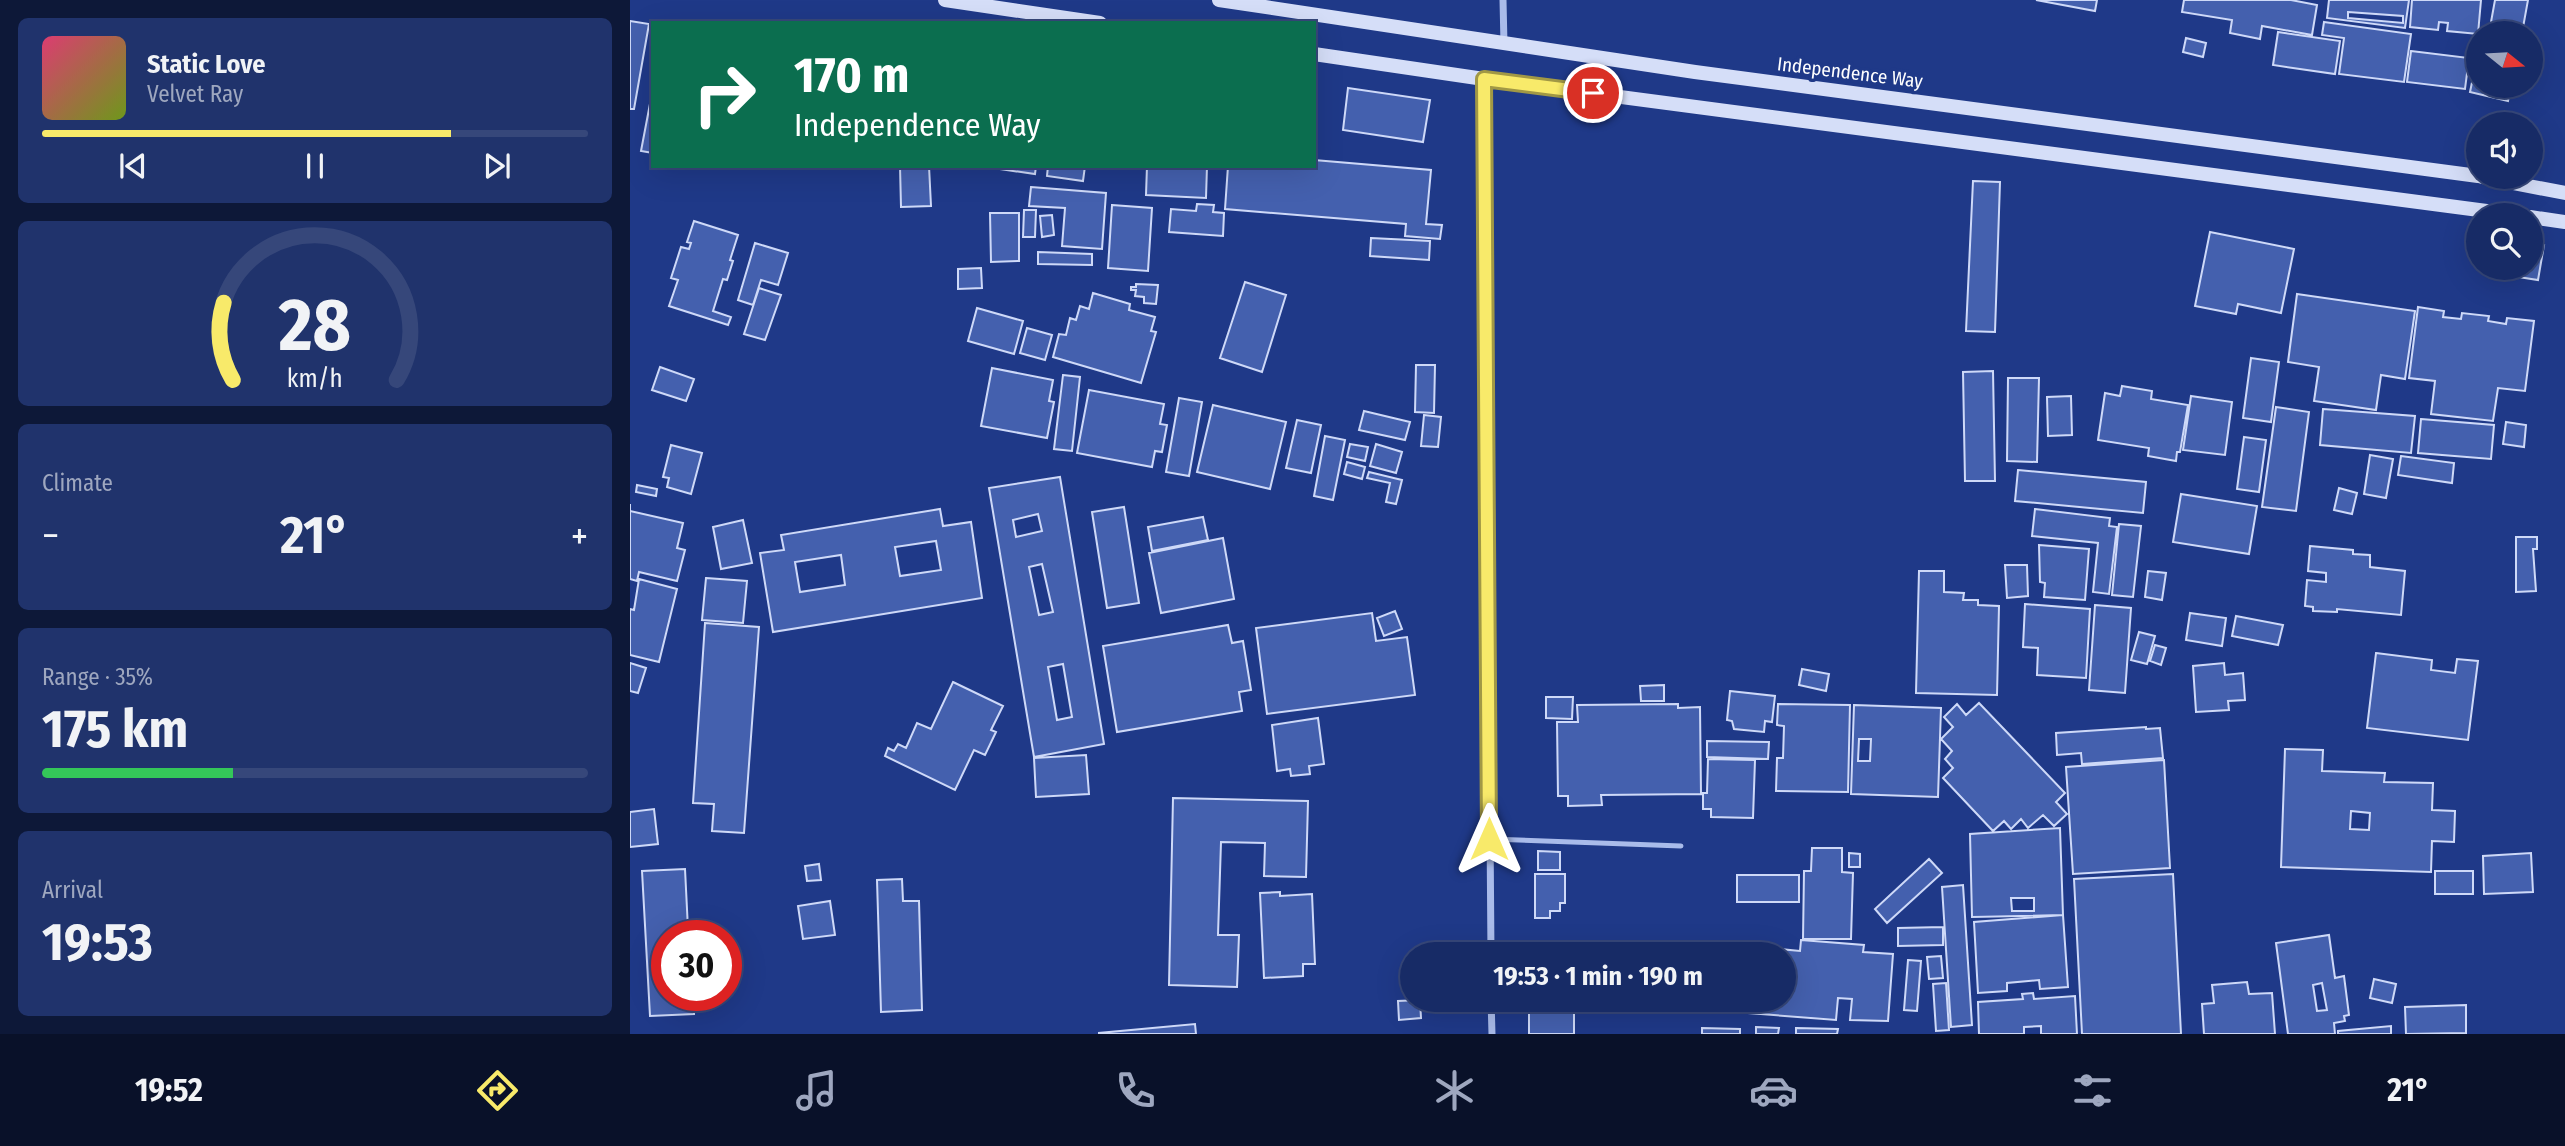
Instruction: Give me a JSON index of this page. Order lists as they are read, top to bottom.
{
  "streets": {
    "main road": ["Independence Way"]
  },
  "north": "right",
  "page": {
    "turn": ["170 m", "Independence Way"],
    "song": ["Static Love", "Velvet Ray"],
    "tile": [
      "Climate",
      ["Range · 35%", "175 km"],
      ["Arrival", "19:53"]
    ],
    "heat": ["−", "21°", "+"],
    "limit": "30",
    "trip": "19:53 · 1 min · 190 m",
    "tabs": ["19:52", "21°"],
    "gauge": ["28", "km/h"]
  }
}
